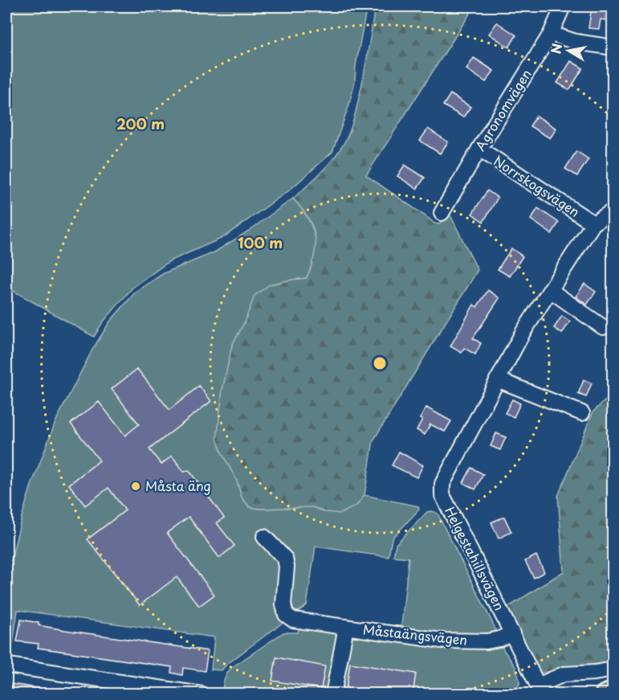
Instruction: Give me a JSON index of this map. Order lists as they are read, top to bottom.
{
  "streets": {
    "street": [
      "Agronomvägen",
      "Norrskogsvägen",
      "Helgestahillsvägen",
      "Måstaängsvägen"
    ]
  },
  "crossings": [
    ["Agronomvägen", "Norrskogsvägen"],
    ["Norrskogsvägen", "Helgestahillsvägen"],
    ["Helgestahillsvägen", "Måstaängsvägen"]
  ],
  "places": ["Måsta äng"],
  "north": "left",
  "rings": ["200 m", "100 m"]
}
